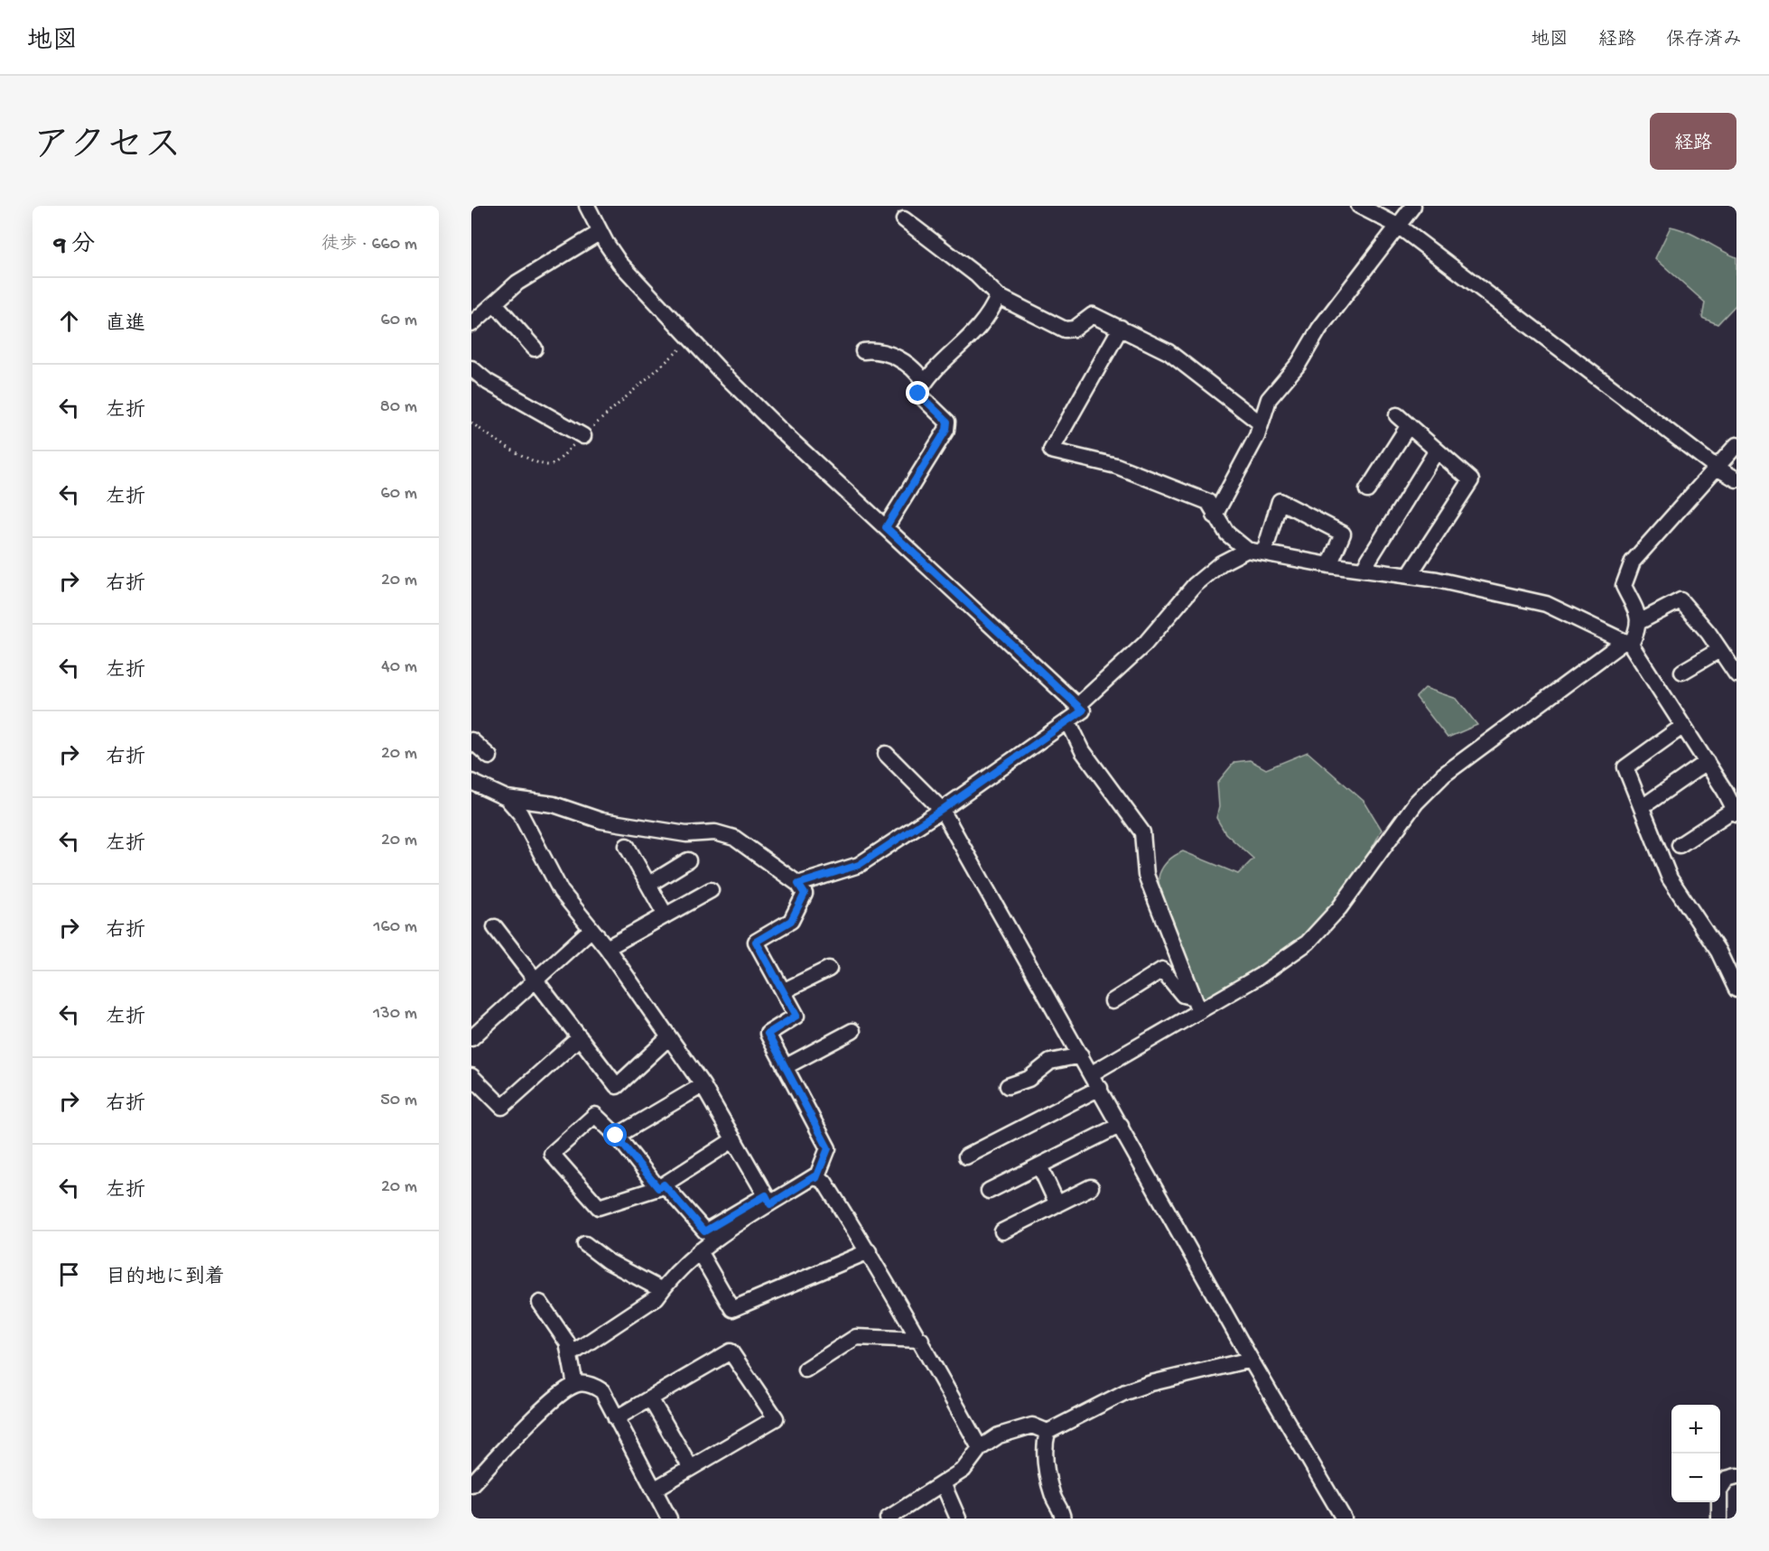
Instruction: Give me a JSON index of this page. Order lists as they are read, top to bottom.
{
  "page": {
    "header": "地図",
    "nav": ["地図", "経路", "保存済み"],
    "title": "アクセス",
    "buttons": "経路",
    "heading": ["9 分", "徒歩 · 660 m"],
    "list": [
      ["直進", "60 m"],
      ["左折", "80 m"],
      ["左折", "60 m"],
      ["右折", "20 m"],
      ["左折", "40 m"],
      ["右折", "20 m"],
      ["左折", "20 m"],
      ["右折", "160 m"],
      ["左折", "130 m"],
      ["右折", "50 m"],
      ["左折", "20 m"],
      "目的地に到着"
    ],
    "map_buttons": ["+", "−"]
  }
}
